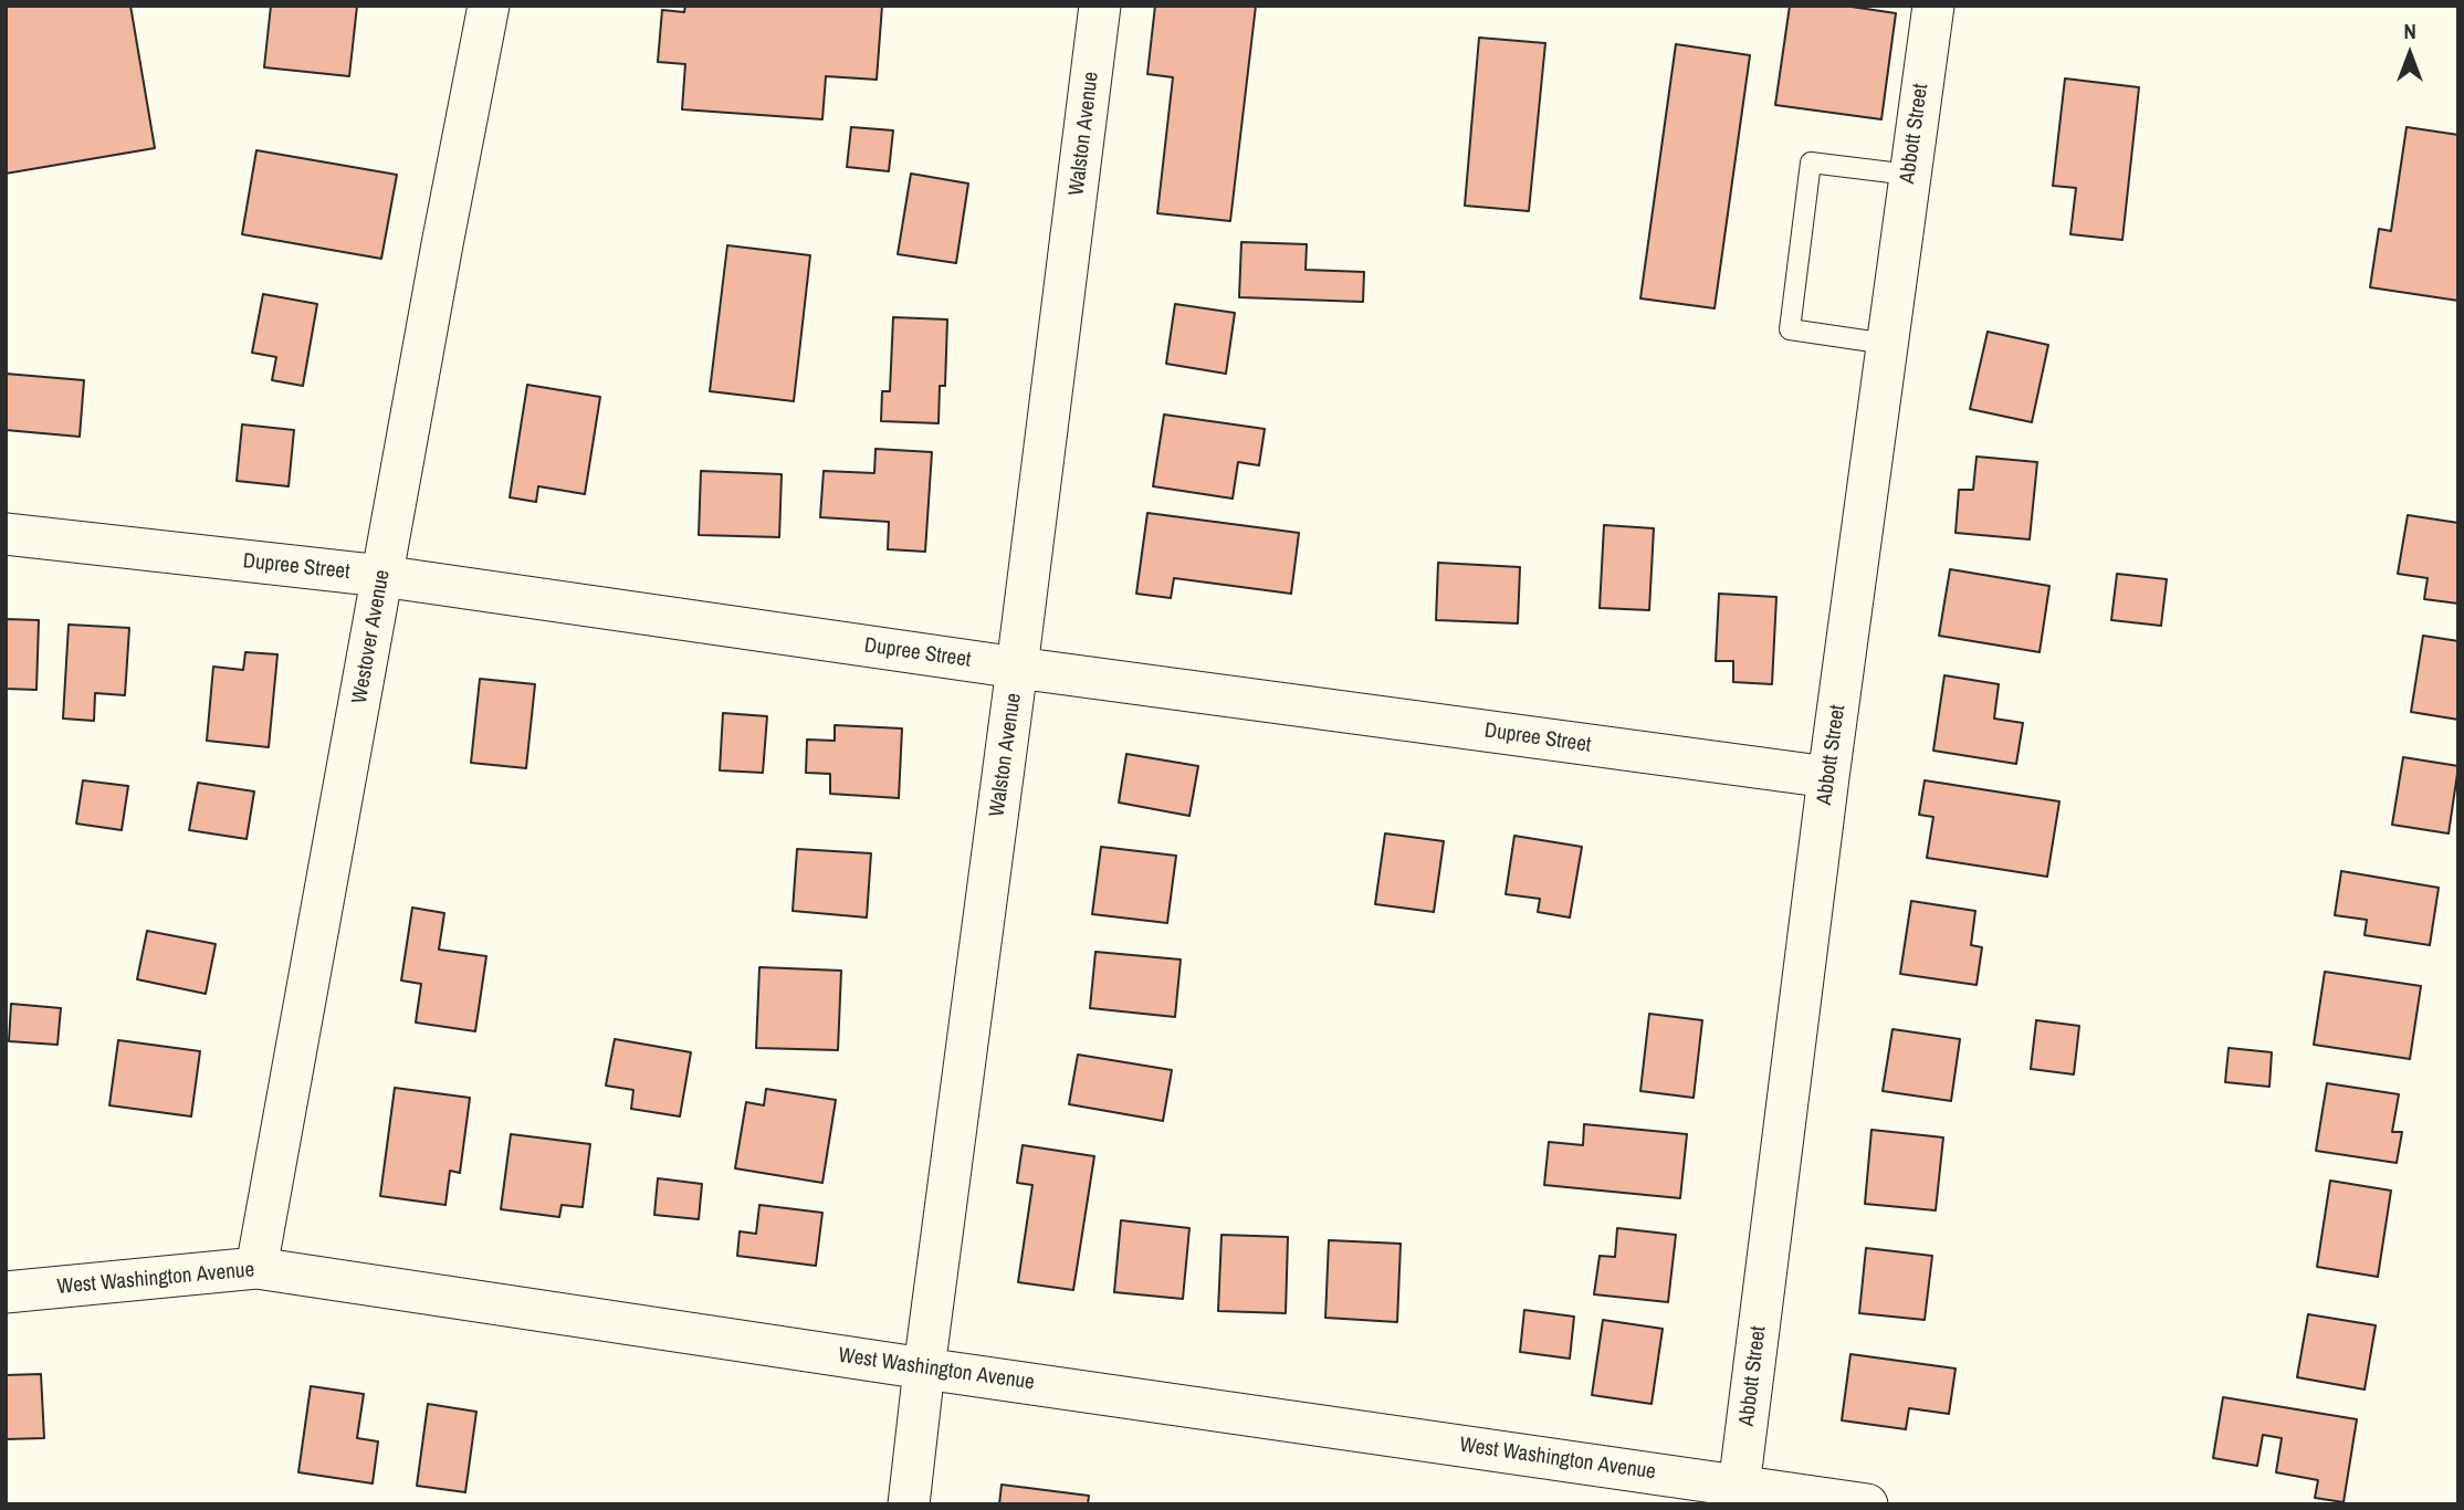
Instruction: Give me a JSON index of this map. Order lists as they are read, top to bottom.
{
  "streets": {
    "street": [
      "Walston Avenue",
      "Abbott Street",
      "Dupree Street",
      "Westover Avenue",
      "West Washington Avenue"
    ]
  },
  "crossings": [
    ["Walston Avenue", "Dupree Street"],
    ["Walston Avenue", "West Washington Avenue"],
    ["Abbott Street", "Dupree Street"],
    ["Abbott Street", "West Washington Avenue"],
    ["Dupree Street", "Westover Avenue"],
    ["Westover Avenue", "West Washington Avenue"]
  ],
  "north": "top"
}
